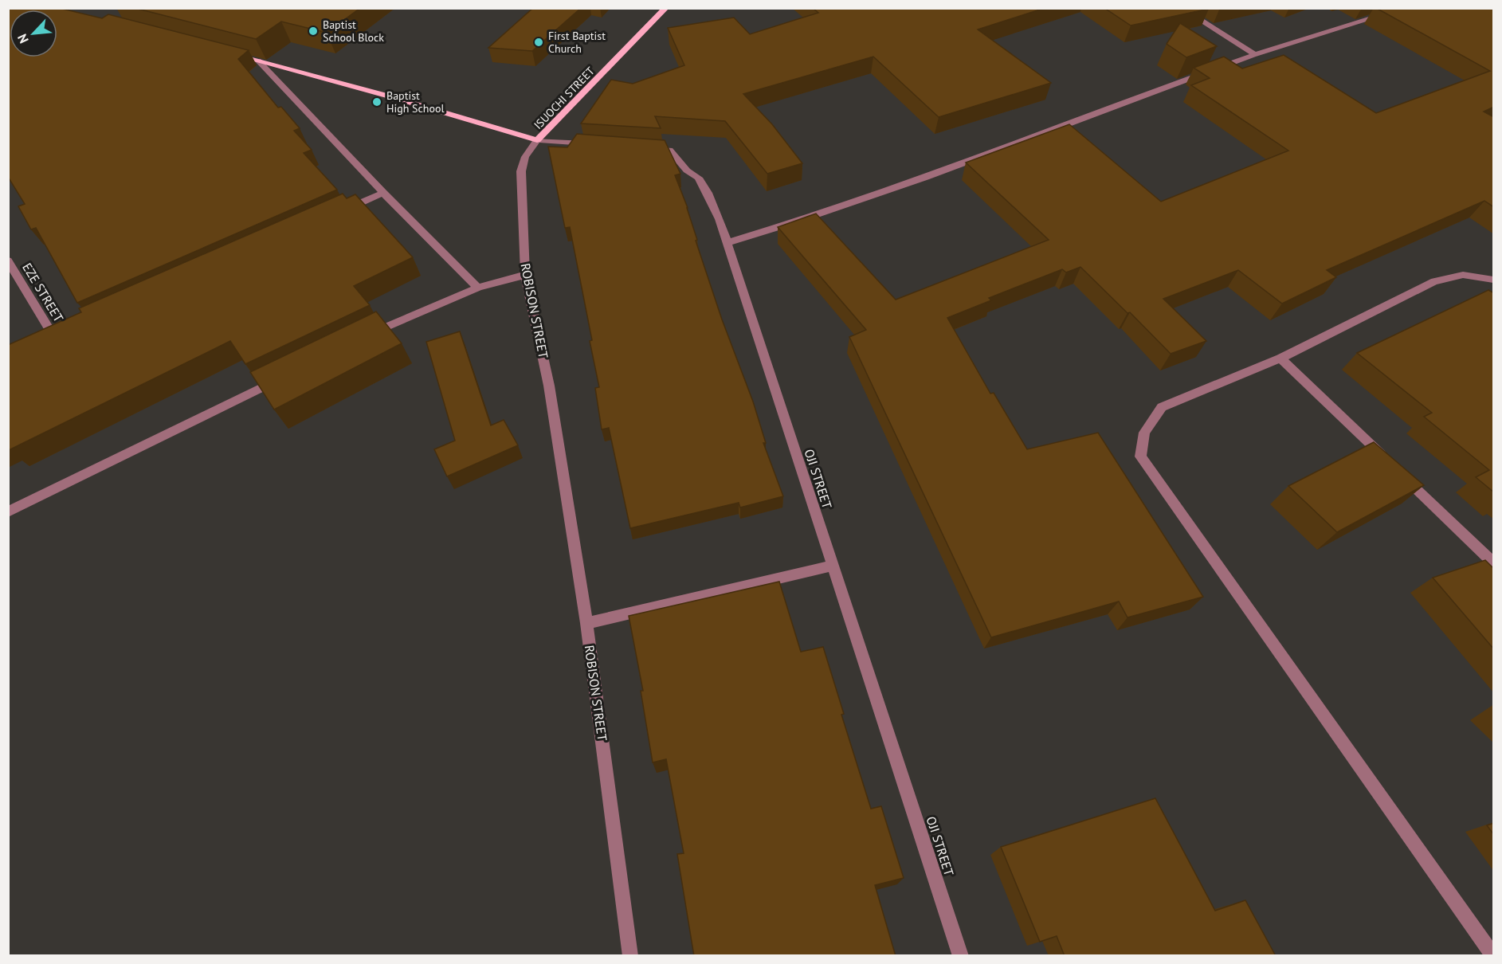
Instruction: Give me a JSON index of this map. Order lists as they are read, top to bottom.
{
  "streets": {
    "main road": ["ISUOCHI STREET"],
    "street": ["EZE STREET", "ROBISON STREET", "OJI STREET"]
  },
  "crossings": [
    ["ISUOCHI STREET", "ROBISON STREET"]
  ],
  "places": ["Baptist School Block", "First Baptist Church", "Baptist High School"],
  "north": "bottom left"
}
